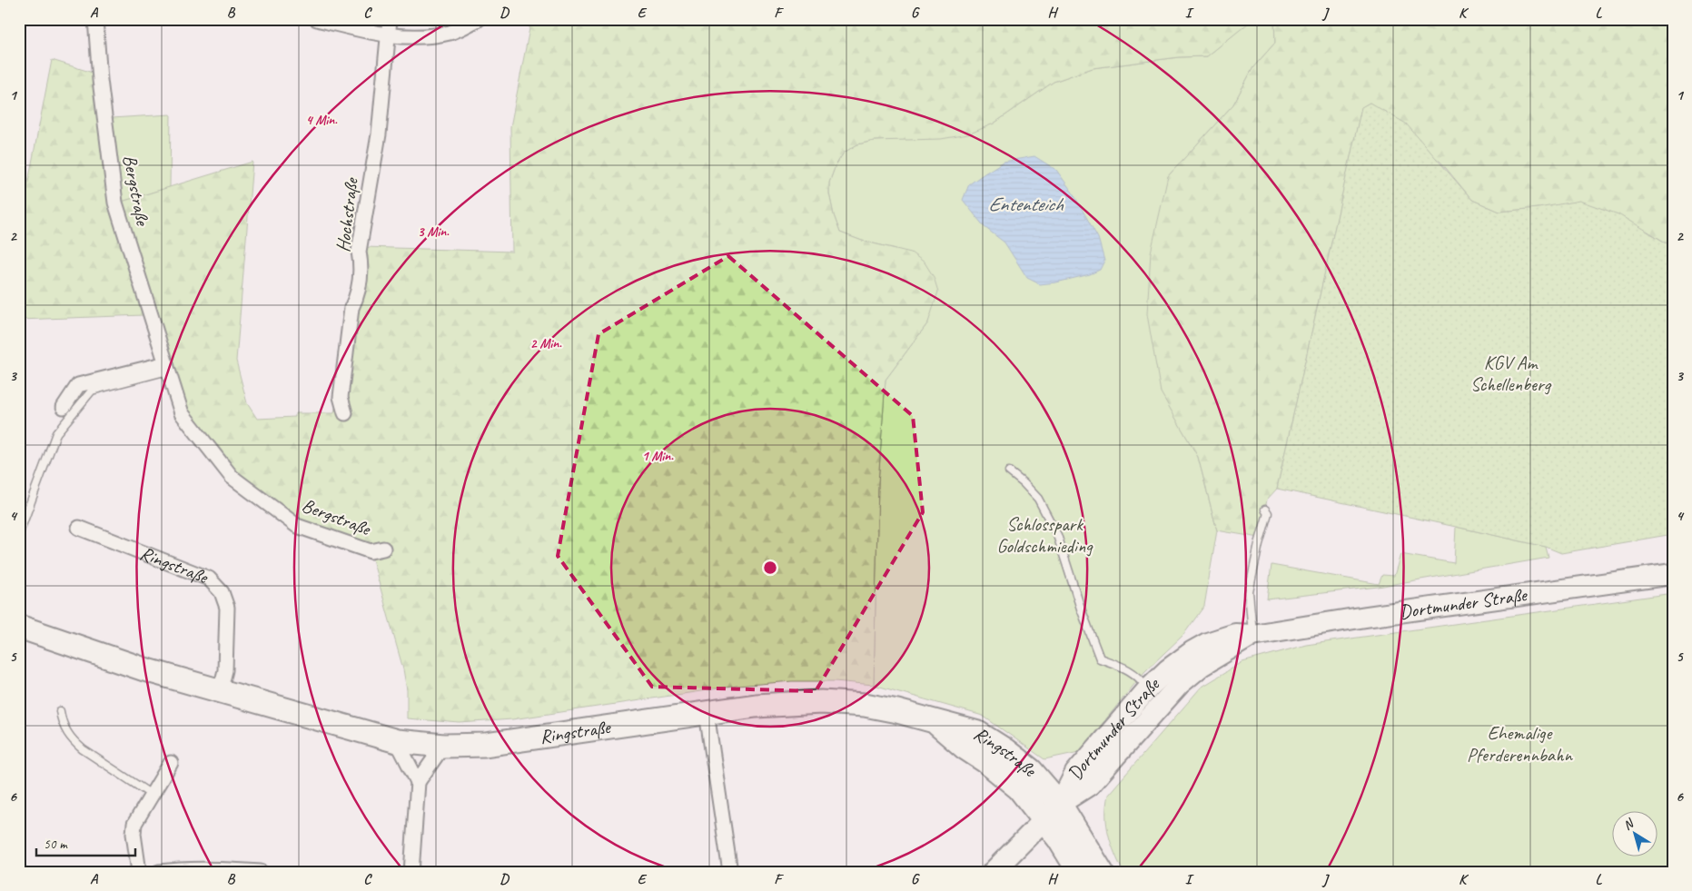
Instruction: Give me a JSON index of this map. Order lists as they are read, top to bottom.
{
  "streets": {
    "main road": ["Ringstraße", "Dortmunder Straße"],
    "street": ["Bergstraße", "Hochstraße"]
  },
  "crossings": [
    ["Ringstraße", "Dortmunder Straße"]
  ],
  "water": ["Ententeich"],
  "parks": ["KGV Am Schellenberg", "Schlosspark Goldschmieding", "Ehemalige Pferderennbahn"],
  "scale_bar": "50 m",
  "north": "top left",
  "grid": {
    "columns": [
      "A",
      "B",
      "C",
      "D",
      "E",
      "F",
      "G",
      "H",
      "I",
      "J",
      "K",
      "L"
    ],
    "rows": [
      "1",
      "2",
      "3",
      "4",
      "5",
      "6"
    ]
  },
  "rings": [
    "4 Min.",
    "3 Min.",
    "2 Min.",
    "1 Min."
  ]
}
